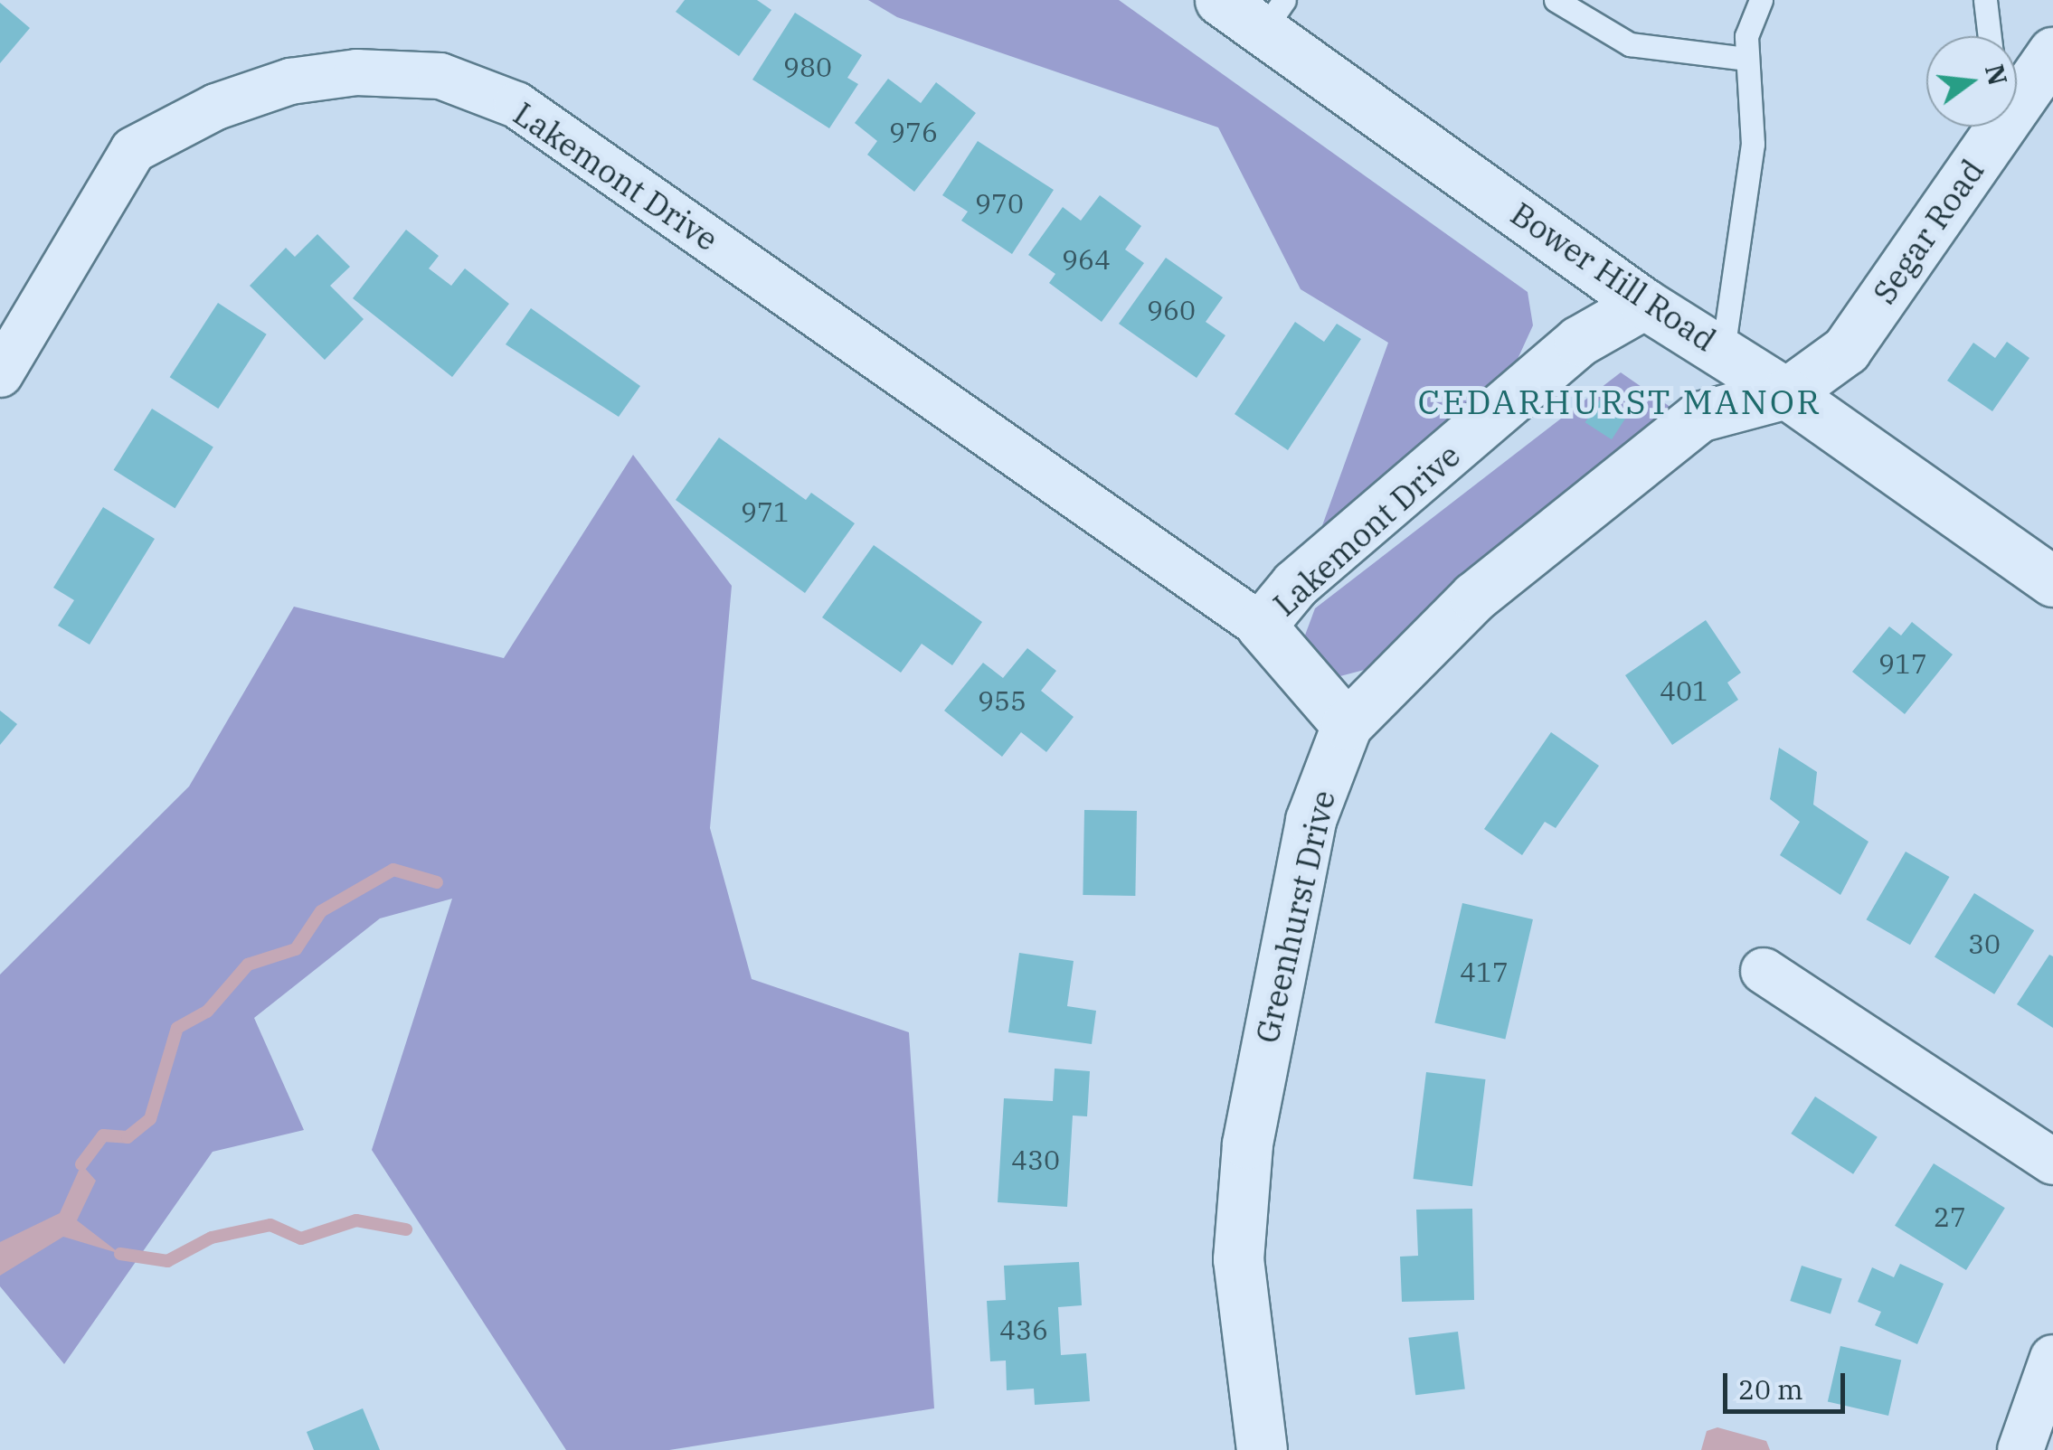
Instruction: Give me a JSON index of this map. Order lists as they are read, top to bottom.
{
  "streets": {
    "street": [
      "Lakemont Drive",
      "Segar Road",
      "Bower Hill Road",
      "Greenhurst Drive"
    ]
  },
  "crossings": [
    ["Lakemont Drive", "Bower Hill Road"],
    ["Lakemont Drive", "Greenhurst Drive"],
    ["Segar Road", "Bower Hill Road"],
    ["Segar Road", "Greenhurst Drive"],
    ["Bower Hill Road", "Greenhurst Drive"]
  ],
  "districts": ["CEDARHURST MANOR"],
  "house_numbers": [
    "980",
    "976",
    "970",
    "964",
    "960",
    "971",
    "917",
    "401",
    "955",
    "30",
    "417",
    "430",
    "27",
    "436"
  ],
  "scale_bar": "20 m",
  "north": "right"
}
